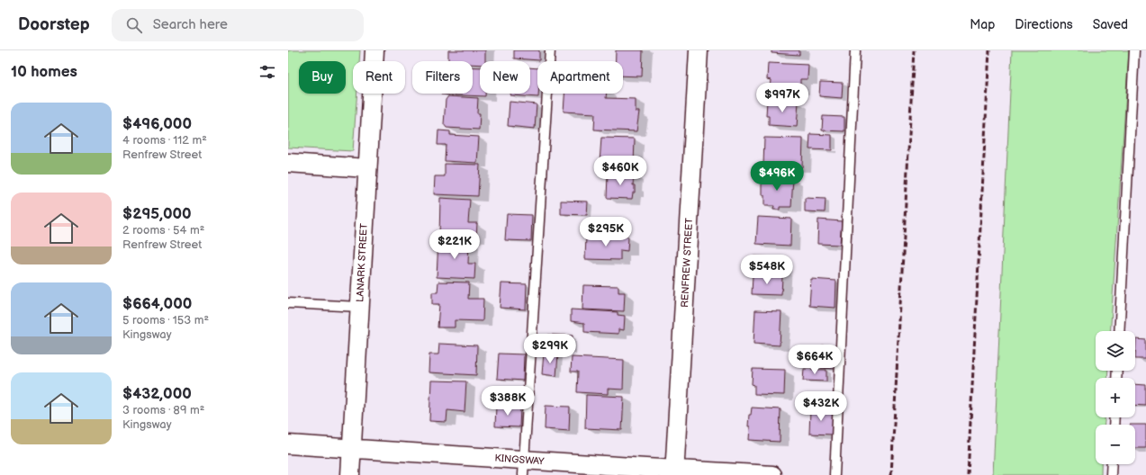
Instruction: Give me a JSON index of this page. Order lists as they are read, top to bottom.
{
  "streets": {
    "street": ["LANARK STREET", "RENFREW STREET", "KINGSWAY"]
  },
  "crossings": [
    ["LANARK STREET", "KINGSWAY"],
    ["RENFREW STREET", "KINGSWAY"]
  ],
  "page": {
    "header": "Doorstep",
    "search": "Search here",
    "nav": ["Map", "Directions", "Saved"],
    "heading": "10 homes",
    "chip": [
      "Buy",
      "Rent",
      "Filters",
      "New",
      "Apartment"
    ],
    "price": [
      "$997K",
      "$460K",
      "$496K",
      "$295K",
      "$221K",
      "$548K",
      "$299K",
      "$664K",
      "$388K",
      "$432K"
    ],
    "list": [
      {
        "name": "$496,000",
        "note": "4 rooms · 112 m² · Renfrew Street"
      },
      {
        "name": "$295,000",
        "note": "2 rooms · 54 m² · Renfrew Street"
      },
      {
        "name": "$664,000",
        "note": "5 rooms · 153 m² · Kingsway"
      },
      {
        "name": "$432,000",
        "note": "3 rooms · 89 m² · Kingsway"
      }
    ],
    "map_buttons": ["+", "−"]
  }
}
